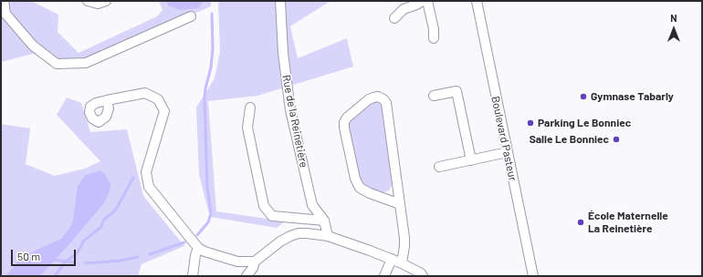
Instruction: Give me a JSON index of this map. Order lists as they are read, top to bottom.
{
  "streets": {
    "street": ["Rue de la Reinetière", "Boulevard Pasteur"]
  },
  "places": [
    "Gymnase Tabarly",
    "Parking Le Bonniec",
    "Salle Le Bonniec",
    "École Maternelle La Reinetière"
  ],
  "scale_bar": "50 m",
  "north": "top"
}
